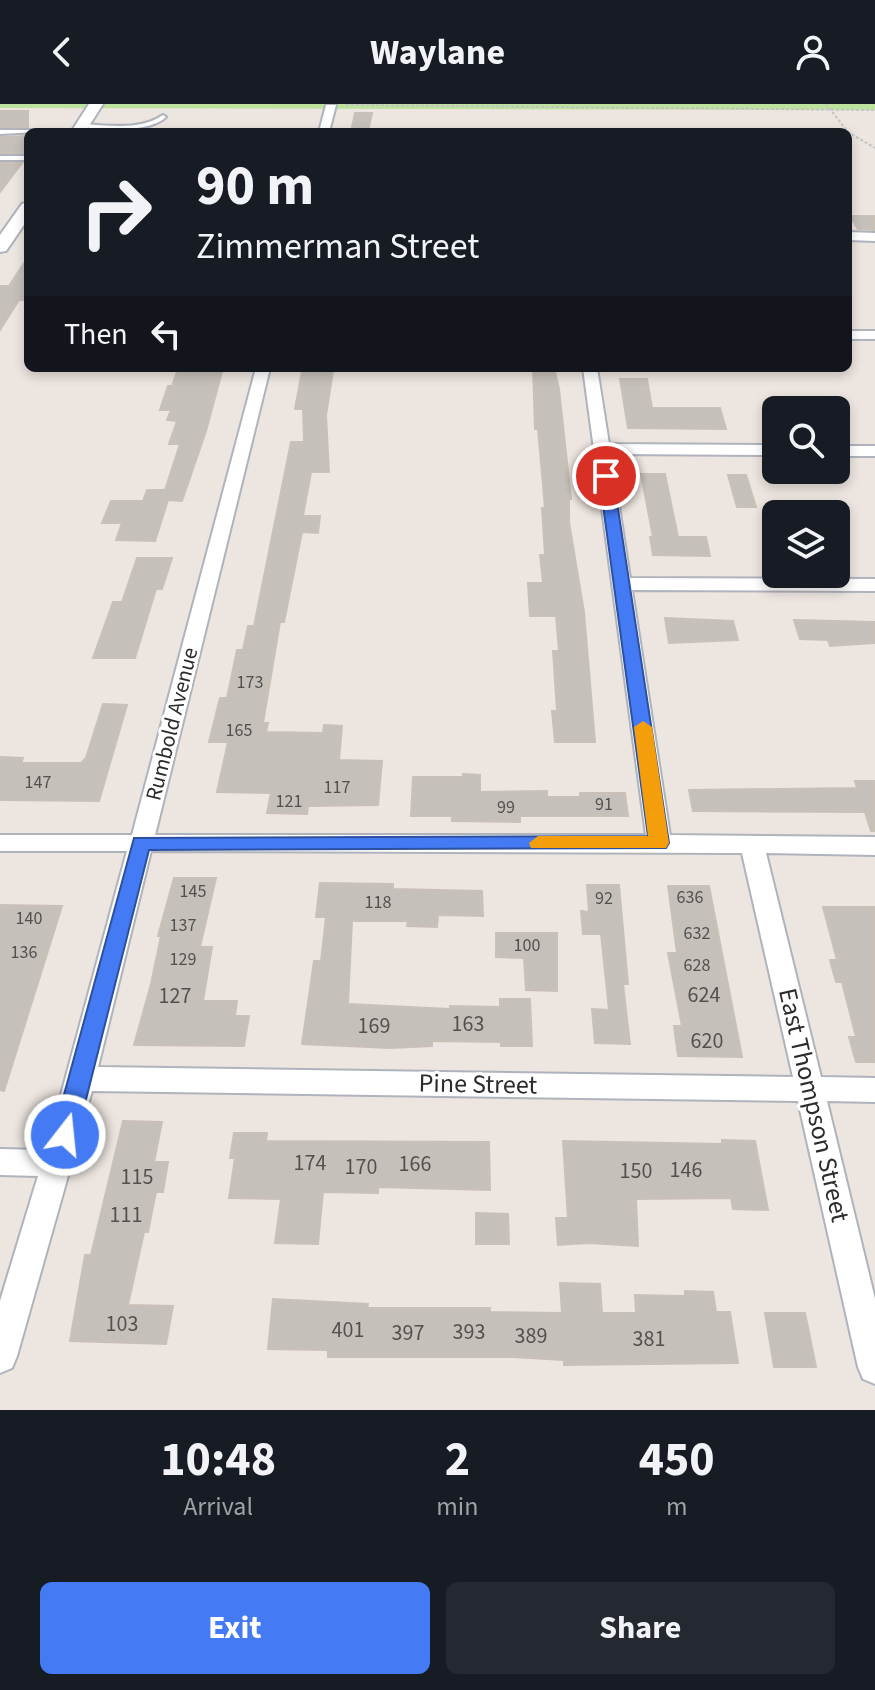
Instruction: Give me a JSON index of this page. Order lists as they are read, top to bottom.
{
  "streets": {
    "street": ["Rumbold Avenue", "Pine Street", "East Thompson Street"]
  },
  "crossings": [
    ["Rumbold Avenue", "Pine Street"],
    ["Pine Street", "East Thompson Street"]
  ],
  "house_numbers": [
    "173",
    "165",
    "147",
    "117",
    "121",
    "91",
    "99",
    "145",
    "636",
    "92",
    "118",
    "140",
    "137",
    "632",
    "100",
    "136",
    "129",
    "628",
    "624",
    "127",
    "163",
    "169",
    "620",
    "174",
    "166",
    "170",
    "146",
    "150",
    "115",
    "111",
    "103",
    "401",
    "393",
    "397",
    "389",
    "381"
  ],
  "page": {
    "header": "Waylane",
    "turn": ["90 m", "Zimmerman Street"],
    "then": "Then",
    "eta": [
      "10:48",
      "Arrival",
      "2",
      "min",
      "450",
      "m"
    ],
    "buttons": ["Exit", "Share"]
  }
}
